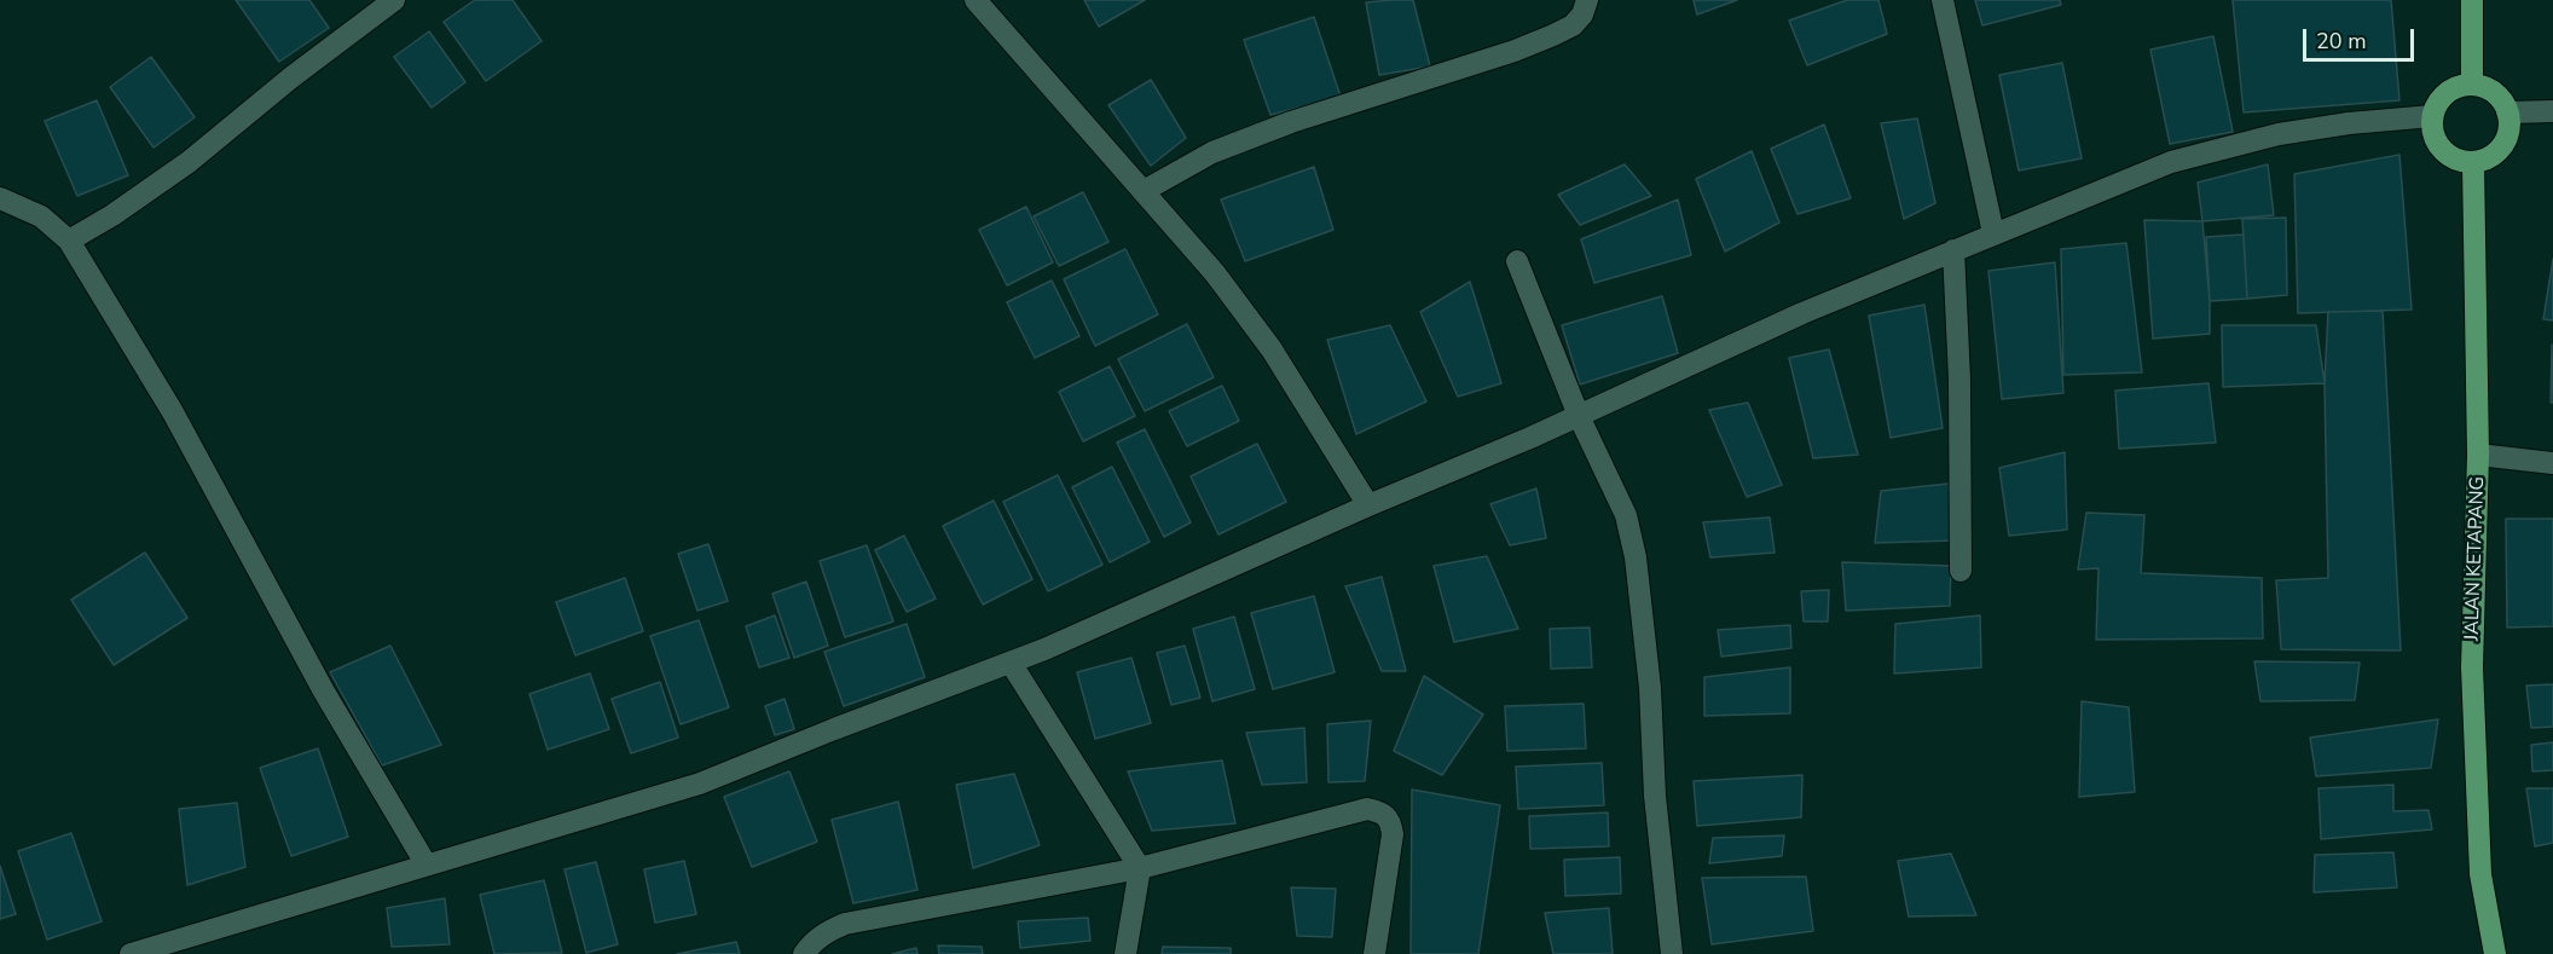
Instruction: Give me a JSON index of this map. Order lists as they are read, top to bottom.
{
  "streets": {
    "main road": ["JALAN KETAPANG"]
  },
  "scale_bar": "20 m"
}
